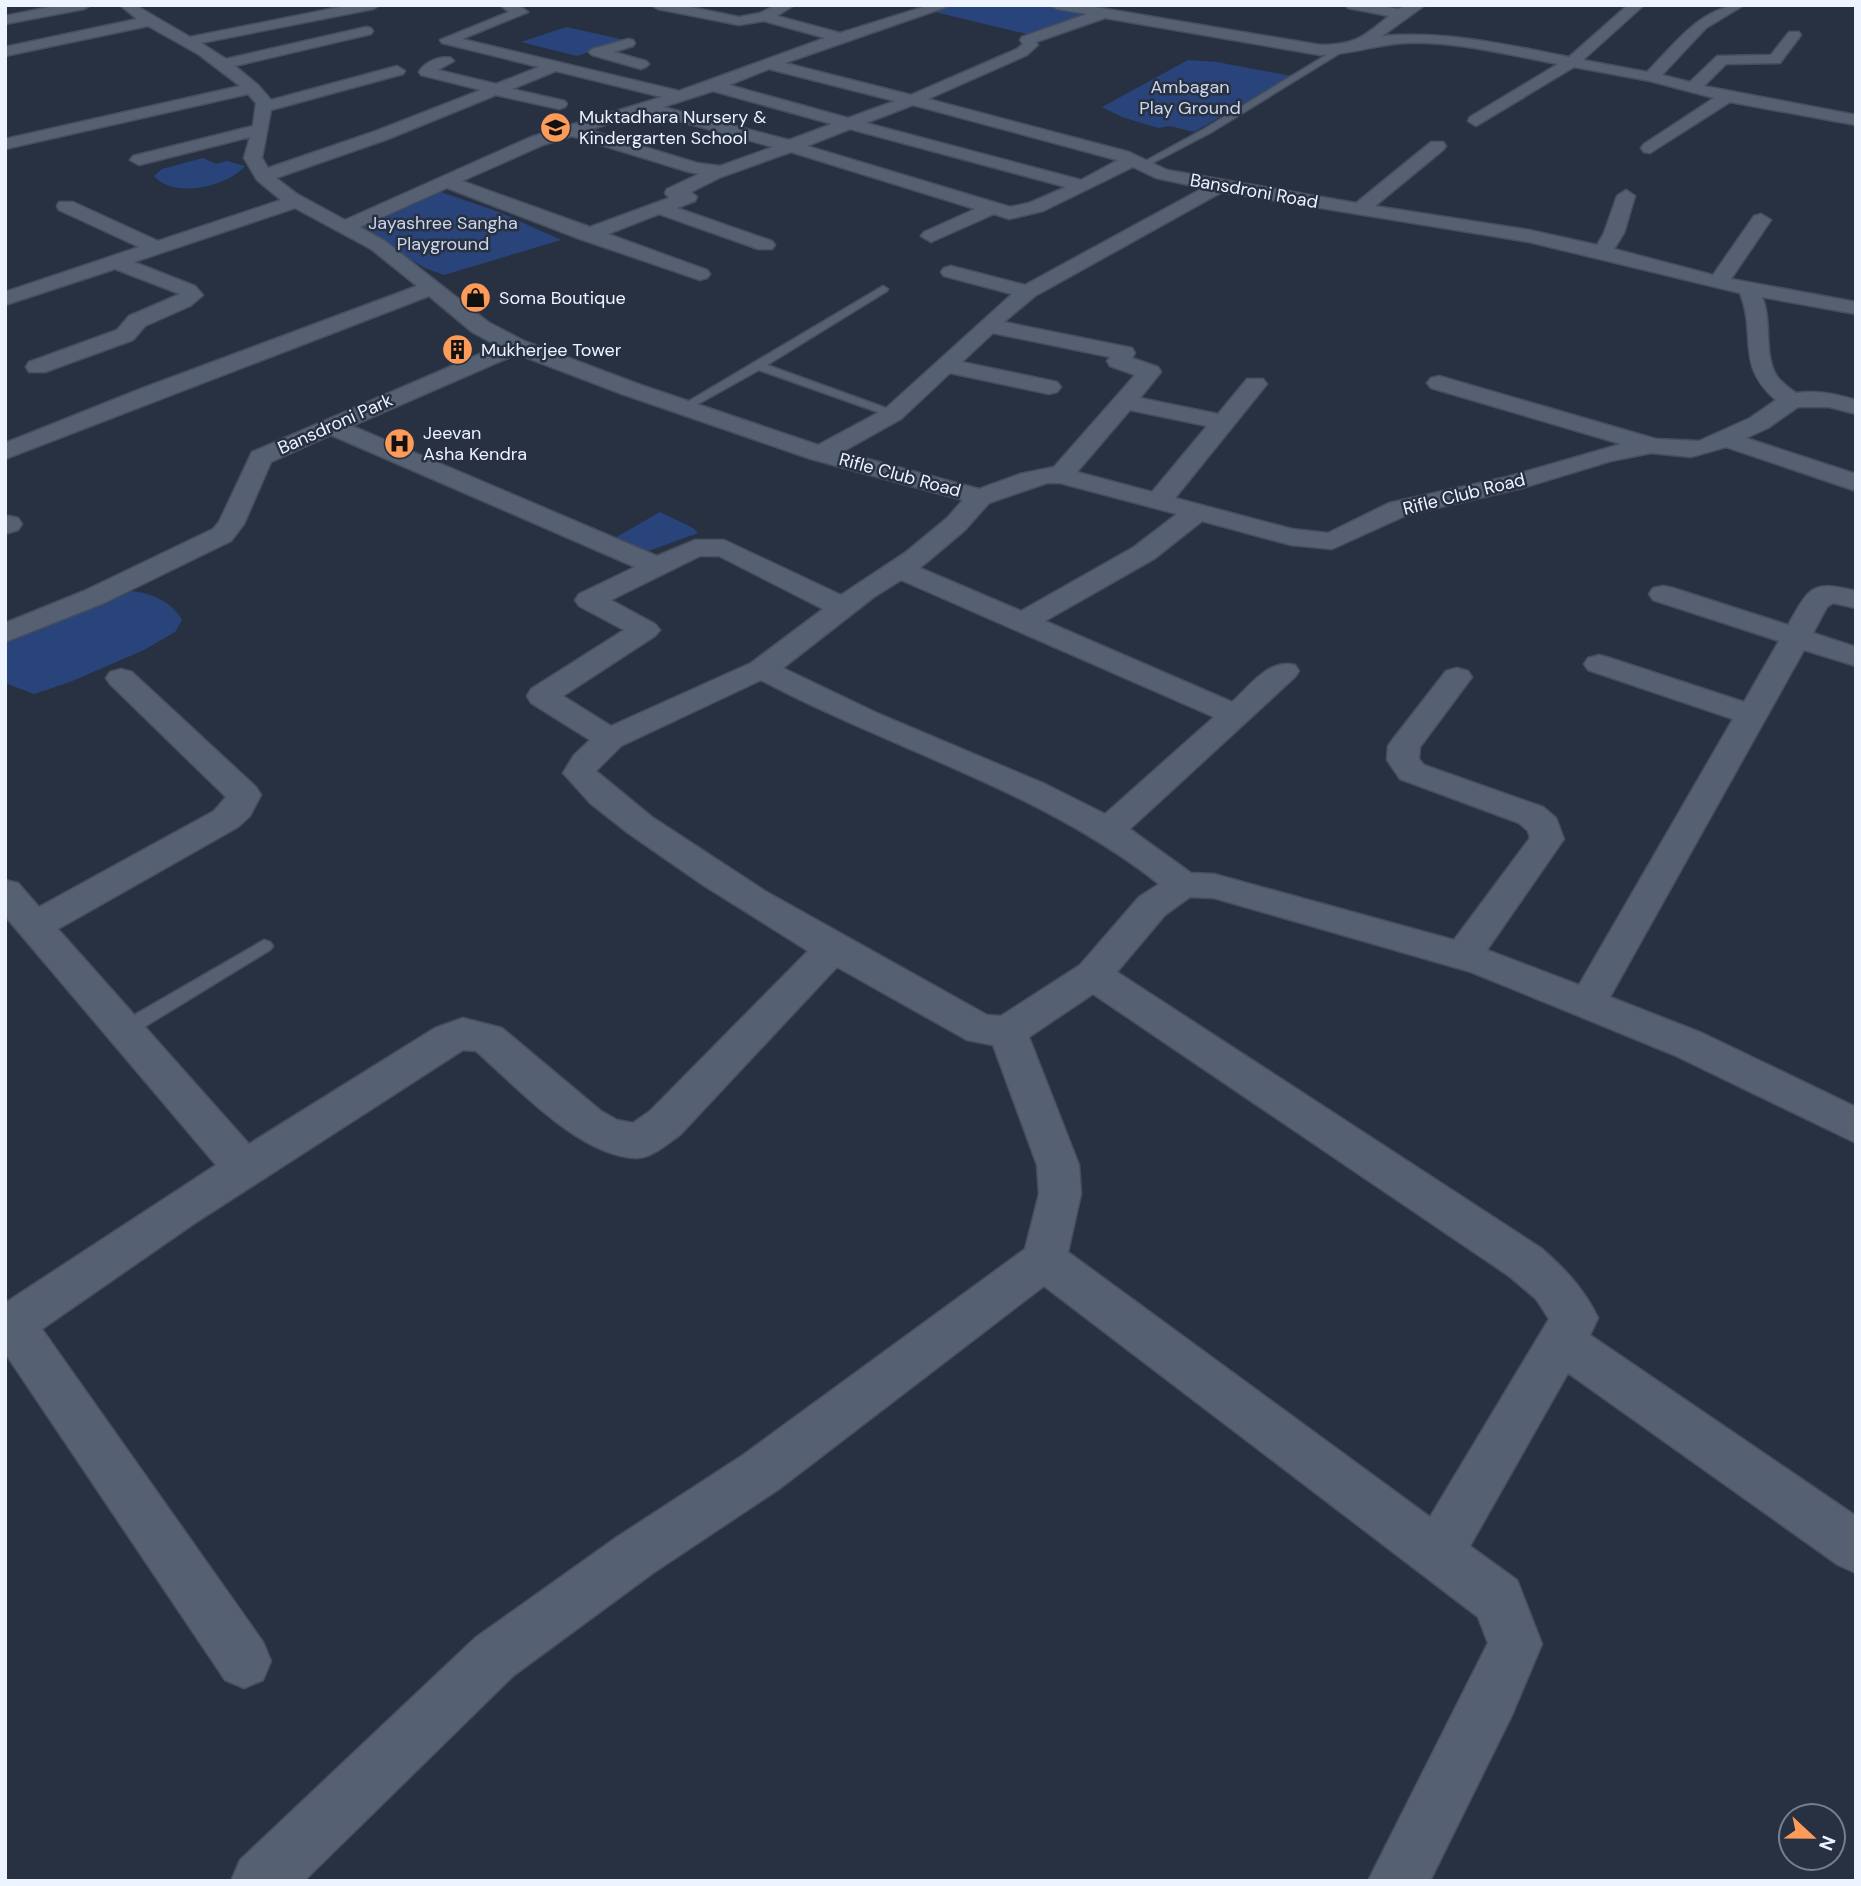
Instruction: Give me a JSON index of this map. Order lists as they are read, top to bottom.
{
  "streets": {
    "street": ["Bansdroni Road", "Bansdroni Park", "Rifle Club Road"]
  },
  "crossings": [
    ["Bansdroni Park", "Rifle Club Road"]
  ],
  "parks": ["Ambagan Play Ground", "Jayashree Sangha Playground"],
  "places": {
    "school or university": ["Muktadhara Nursery & Kindergarten School"],
    "shop": ["Soma Boutique"],
    "building": ["Mukherjee Tower"],
    "hospital": ["Jeevan Asha Kendra"]
  },
  "north": "right"
}
